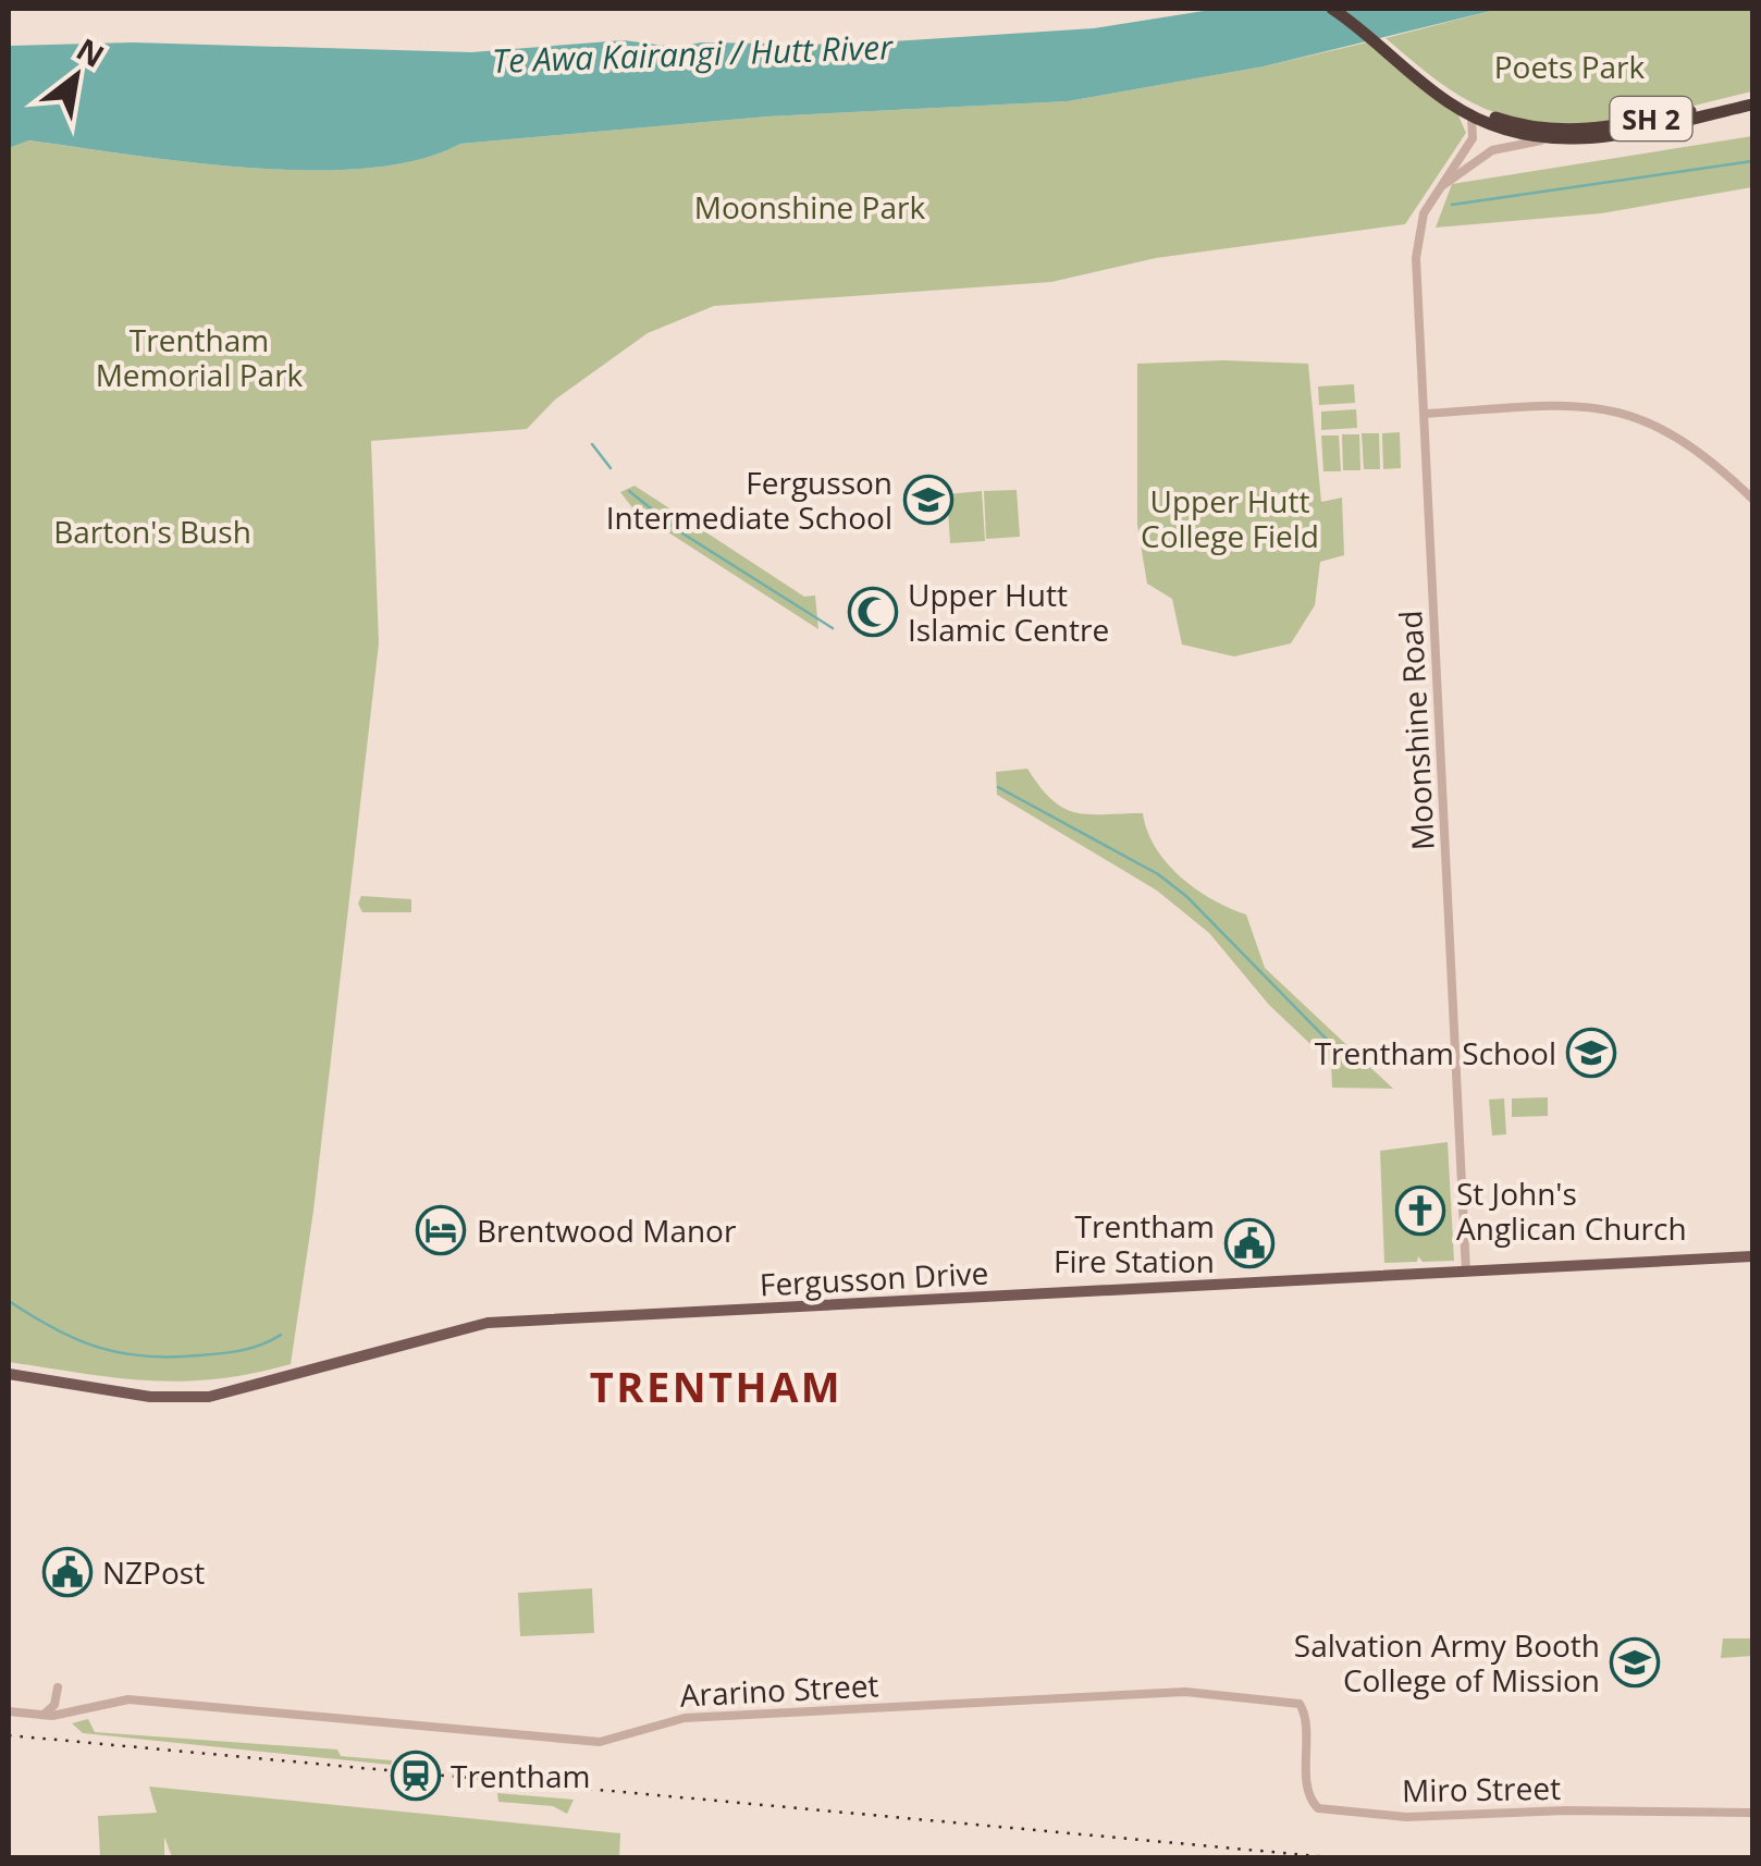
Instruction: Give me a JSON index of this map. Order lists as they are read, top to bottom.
{
  "streets": {
    "highway": ["SH 2"],
    "main road": ["Fergusson Drive"],
    "street": ["Moonshine Road", "Ararino Street", "Miro Street"]
  },
  "crossings": [
    ["SH 2", "Moonshine Road"],
    ["Moonshine Road", "Fergusson Drive"],
    ["Ararino Street", "Miro Street"]
  ],
  "districts": ["TRENTHAM"],
  "water": ["Te Awa Kairangi / Hutt River"],
  "parks": [
    "Poets Park",
    "Moonshine Park",
    "Trentham Memorial Park",
    "Upper Hutt College Field",
    "Barton's Bush"
  ],
  "places": {
    "school or university": ["Fergusson Intermediate School", "Trentham School", "Salvation Army Booth College of Mission"],
    "mosque": ["Upper Hutt Islamic Centre"],
    "church": ["St John's Anglican Church"],
    "hotel": ["Brentwood Manor"],
    "public building": ["Trentham Fire Station", "NZPost"],
    "station": ["Trentham"]
  },
  "north": "top right"
}
